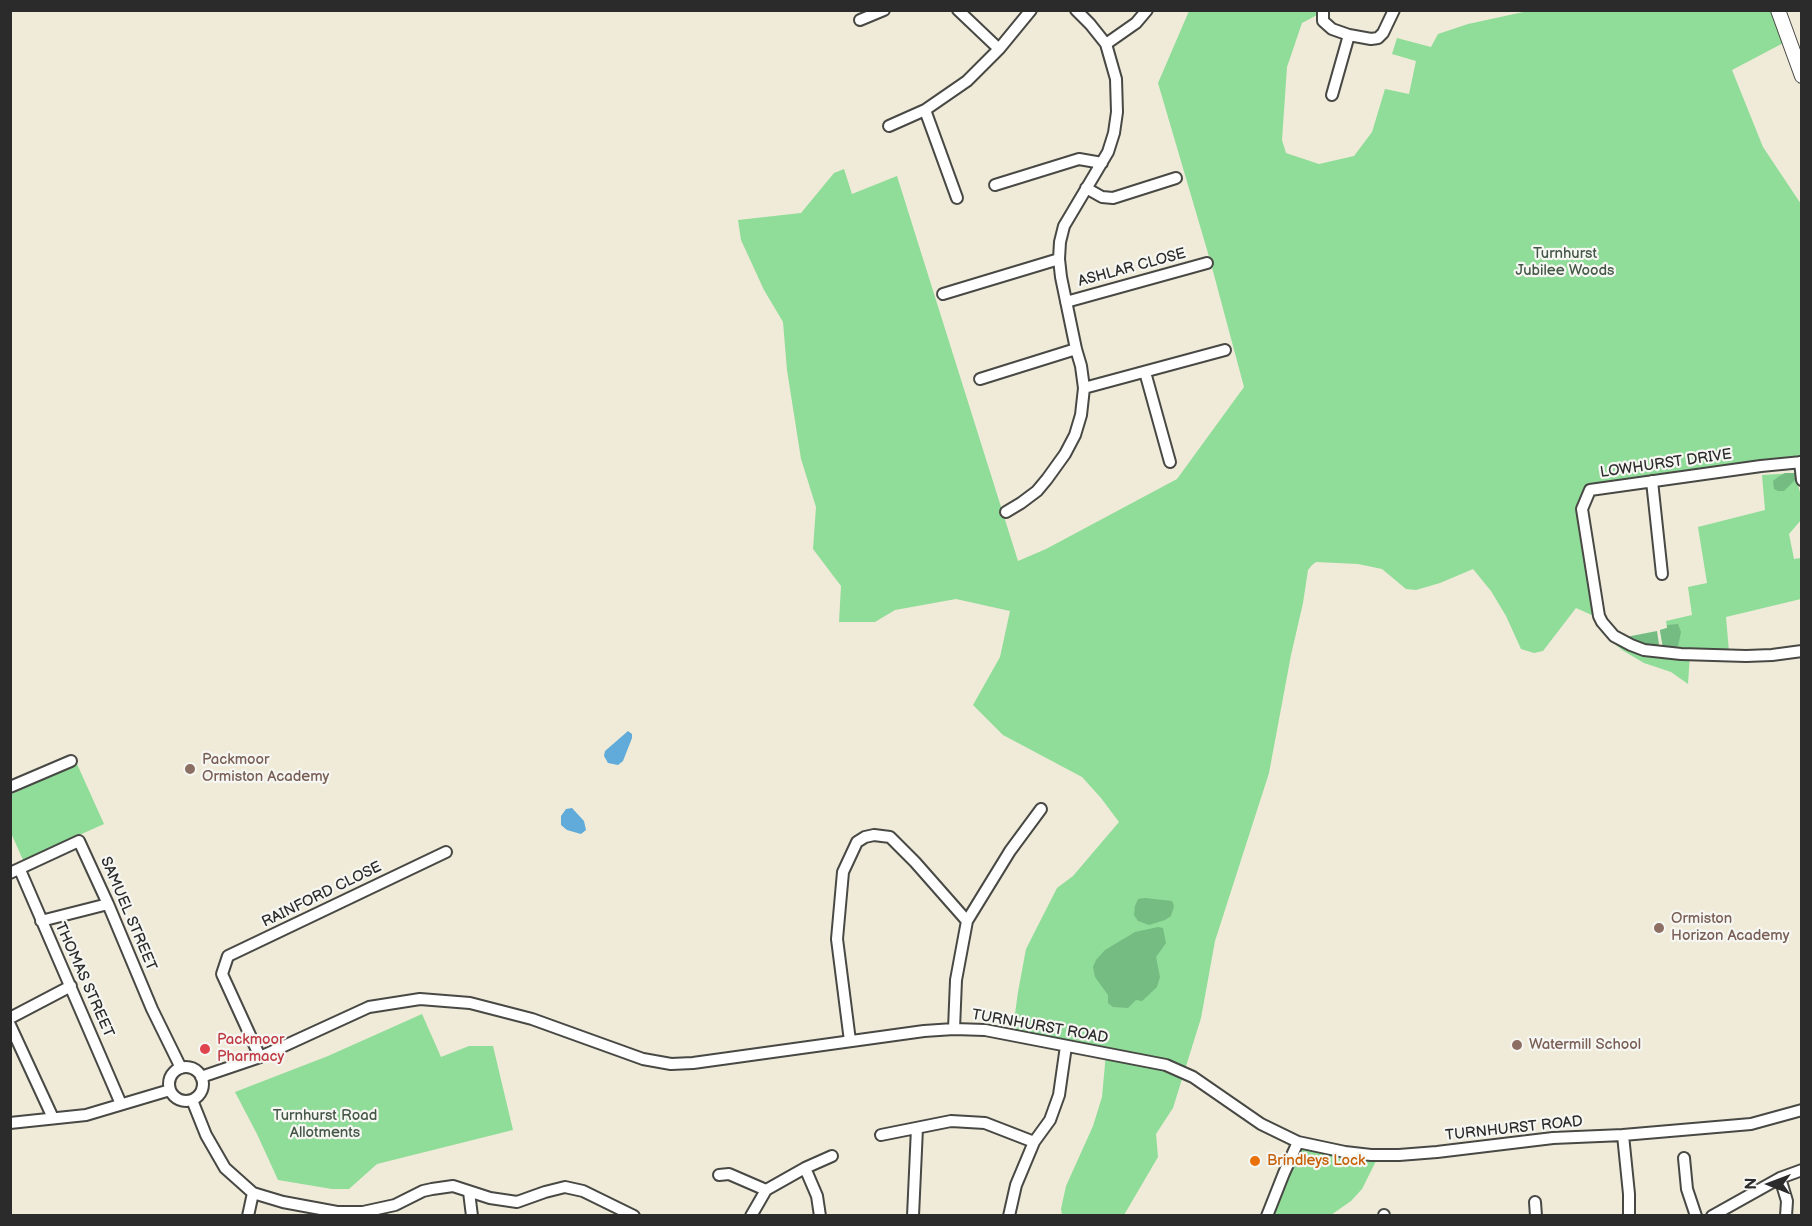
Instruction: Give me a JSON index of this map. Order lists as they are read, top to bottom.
{
  "streets": {
    "street": [
      "ASHLAR CLOSE",
      "LOWHURST DRIVE",
      "RAINFORD CLOSE",
      "SAMUEL STREET",
      "THOMAS STREET",
      "TURNHURST ROAD"
    ]
  },
  "crossings": [
    ["RAINFORD CLOSE", "TURNHURST ROAD"],
    ["SAMUEL STREET", "THOMAS STREET"],
    ["SAMUEL STREET", "TURNHURST ROAD"]
  ],
  "parks": ["Turnhurst Jubilee Woods", "Turnhurst Road Allotments"],
  "places": [
    "Packmoor Ormiston Academy",
    "Ormiston Horizon Academy",
    "Watermill School",
    "Packmoor Pharmacy",
    "Brindleys Lock"
  ],
  "north": "left"
}
